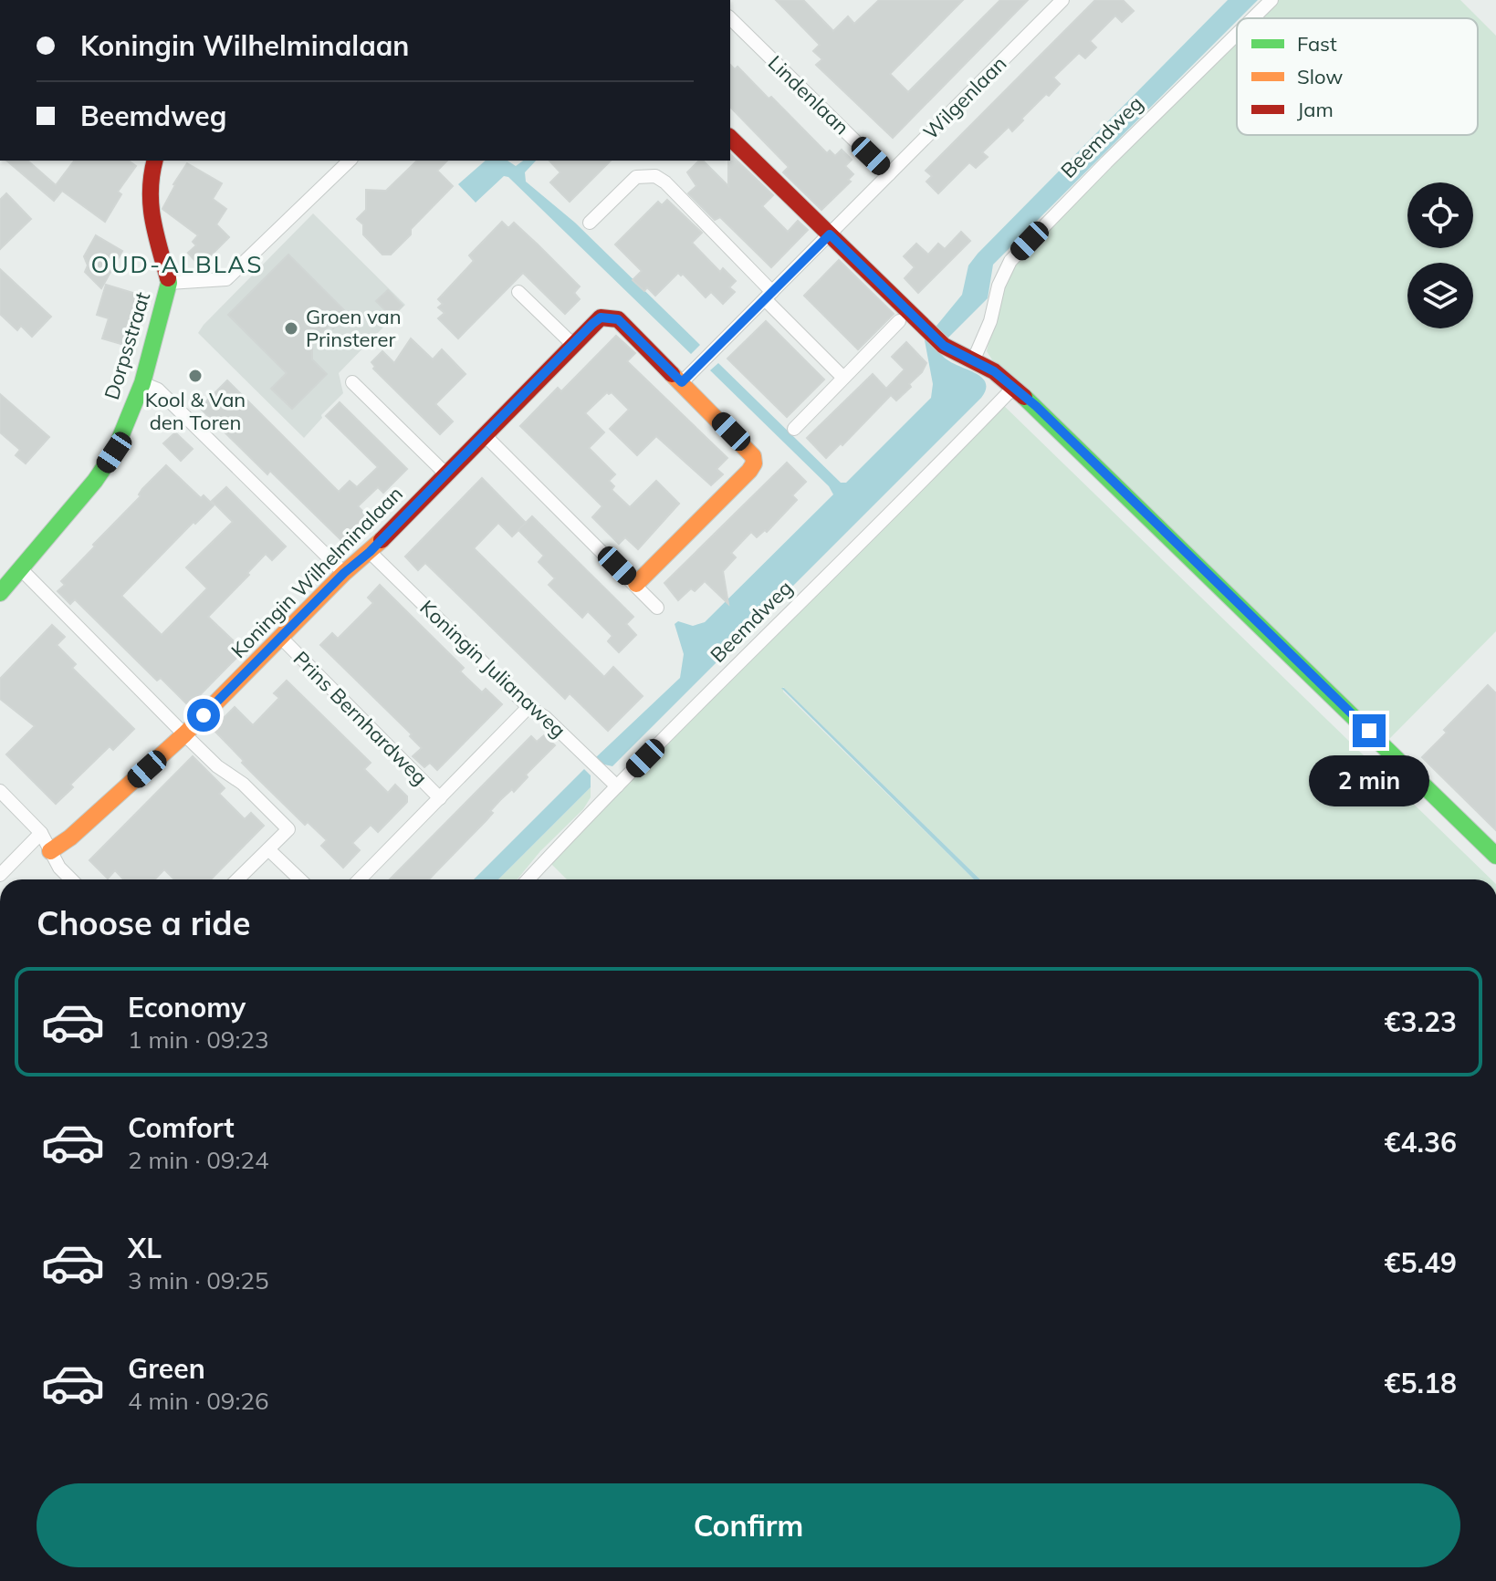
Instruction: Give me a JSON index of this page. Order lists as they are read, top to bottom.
{
  "streets": {
    "street": [
      "Lindenlaan",
      "Wilgenlaan",
      "Beemdweg",
      "Dorpsstraat",
      "Koningin Wilhelminalaan",
      "Koningin Julianaweg",
      "Prins Bernhardweg"
    ]
  },
  "crossings": [
    ["Lindenlaan", "Wilgenlaan"],
    ["Wilgenlaan", "Koningin Wilhelminalaan"],
    ["Beemdweg", "Koningin Julianaweg"],
    ["Koningin Wilhelminalaan", "Koningin Julianaweg"],
    ["Koningin Wilhelminalaan", "Prins Bernhardweg"]
  ],
  "districts": ["OUD-ALBLAS"],
  "places": ["Groen van Prinsterer", "Kool & Van den Toren"],
  "legend": ["Fast", "Slow", "Jam"],
  "page": {
    "banner": ["Koningin Wilhelminalaan", "Beemdweg"],
    "bubble": "2 min",
    "heading": "Choose a ride",
    "list": [
      {
        "name": "Economy",
        "note": "1 min · 09:23",
        "value": "€3.23"
      },
      {
        "name": "Comfort",
        "note": "2 min · 09:24",
        "value": "€4.36"
      },
      {
        "name": "XL",
        "note": "3 min · 09:25",
        "value": "€5.49"
      },
      {
        "name": "Green",
        "note": "4 min · 09:26",
        "value": "€5.18"
      }
    ],
    "buttons": "Confirm"
  }
}
